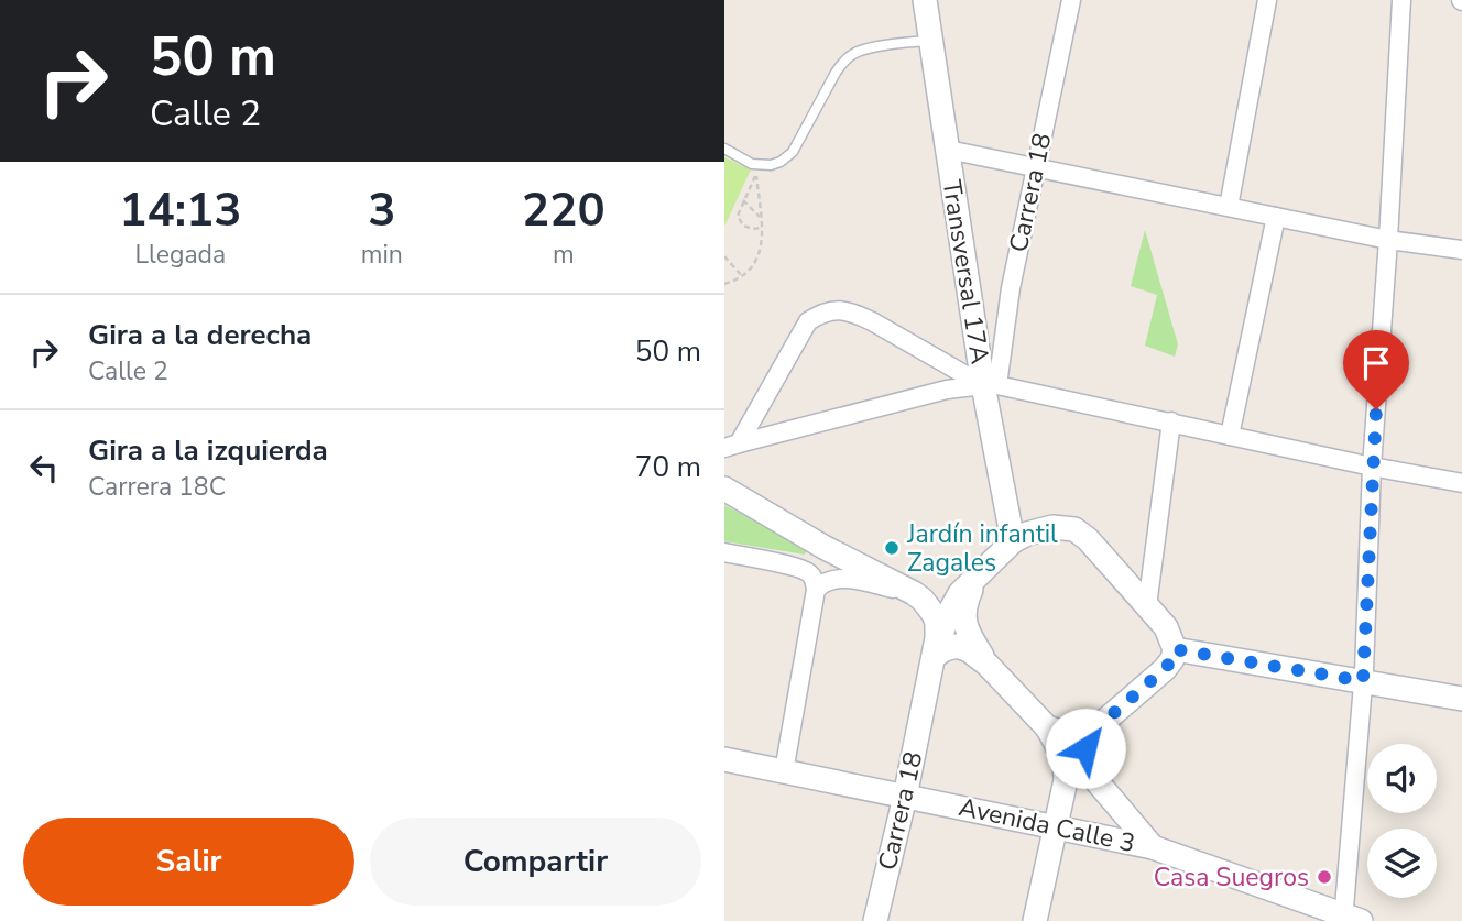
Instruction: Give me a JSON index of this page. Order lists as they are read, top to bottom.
{
  "streets": {
    "street": ["Carrera 18", "Transversal 17A", "Avenida Calle 3"]
  },
  "crossings": [
    ["Carrera 18", "Transversal 17A"],
    ["Carrera 18", "Avenida Calle 3"]
  ],
  "places": ["Jardín infantil Zagales", "Casa Suegros"],
  "page": {
    "turn": ["50 m", "Calle 2"],
    "eta": [
      "14:13",
      "Llegada",
      "3",
      "min",
      "220",
      "m"
    ],
    "list": [
      {
        "name": "Gira a la derecha",
        "note": "Calle 2",
        "value": "50 m"
      },
      {
        "name": "Gira a la izquierda",
        "note": "Carrera 18C",
        "value": "70 m"
      }
    ],
    "buttons": ["Salir", "Compartir"]
  }
}
